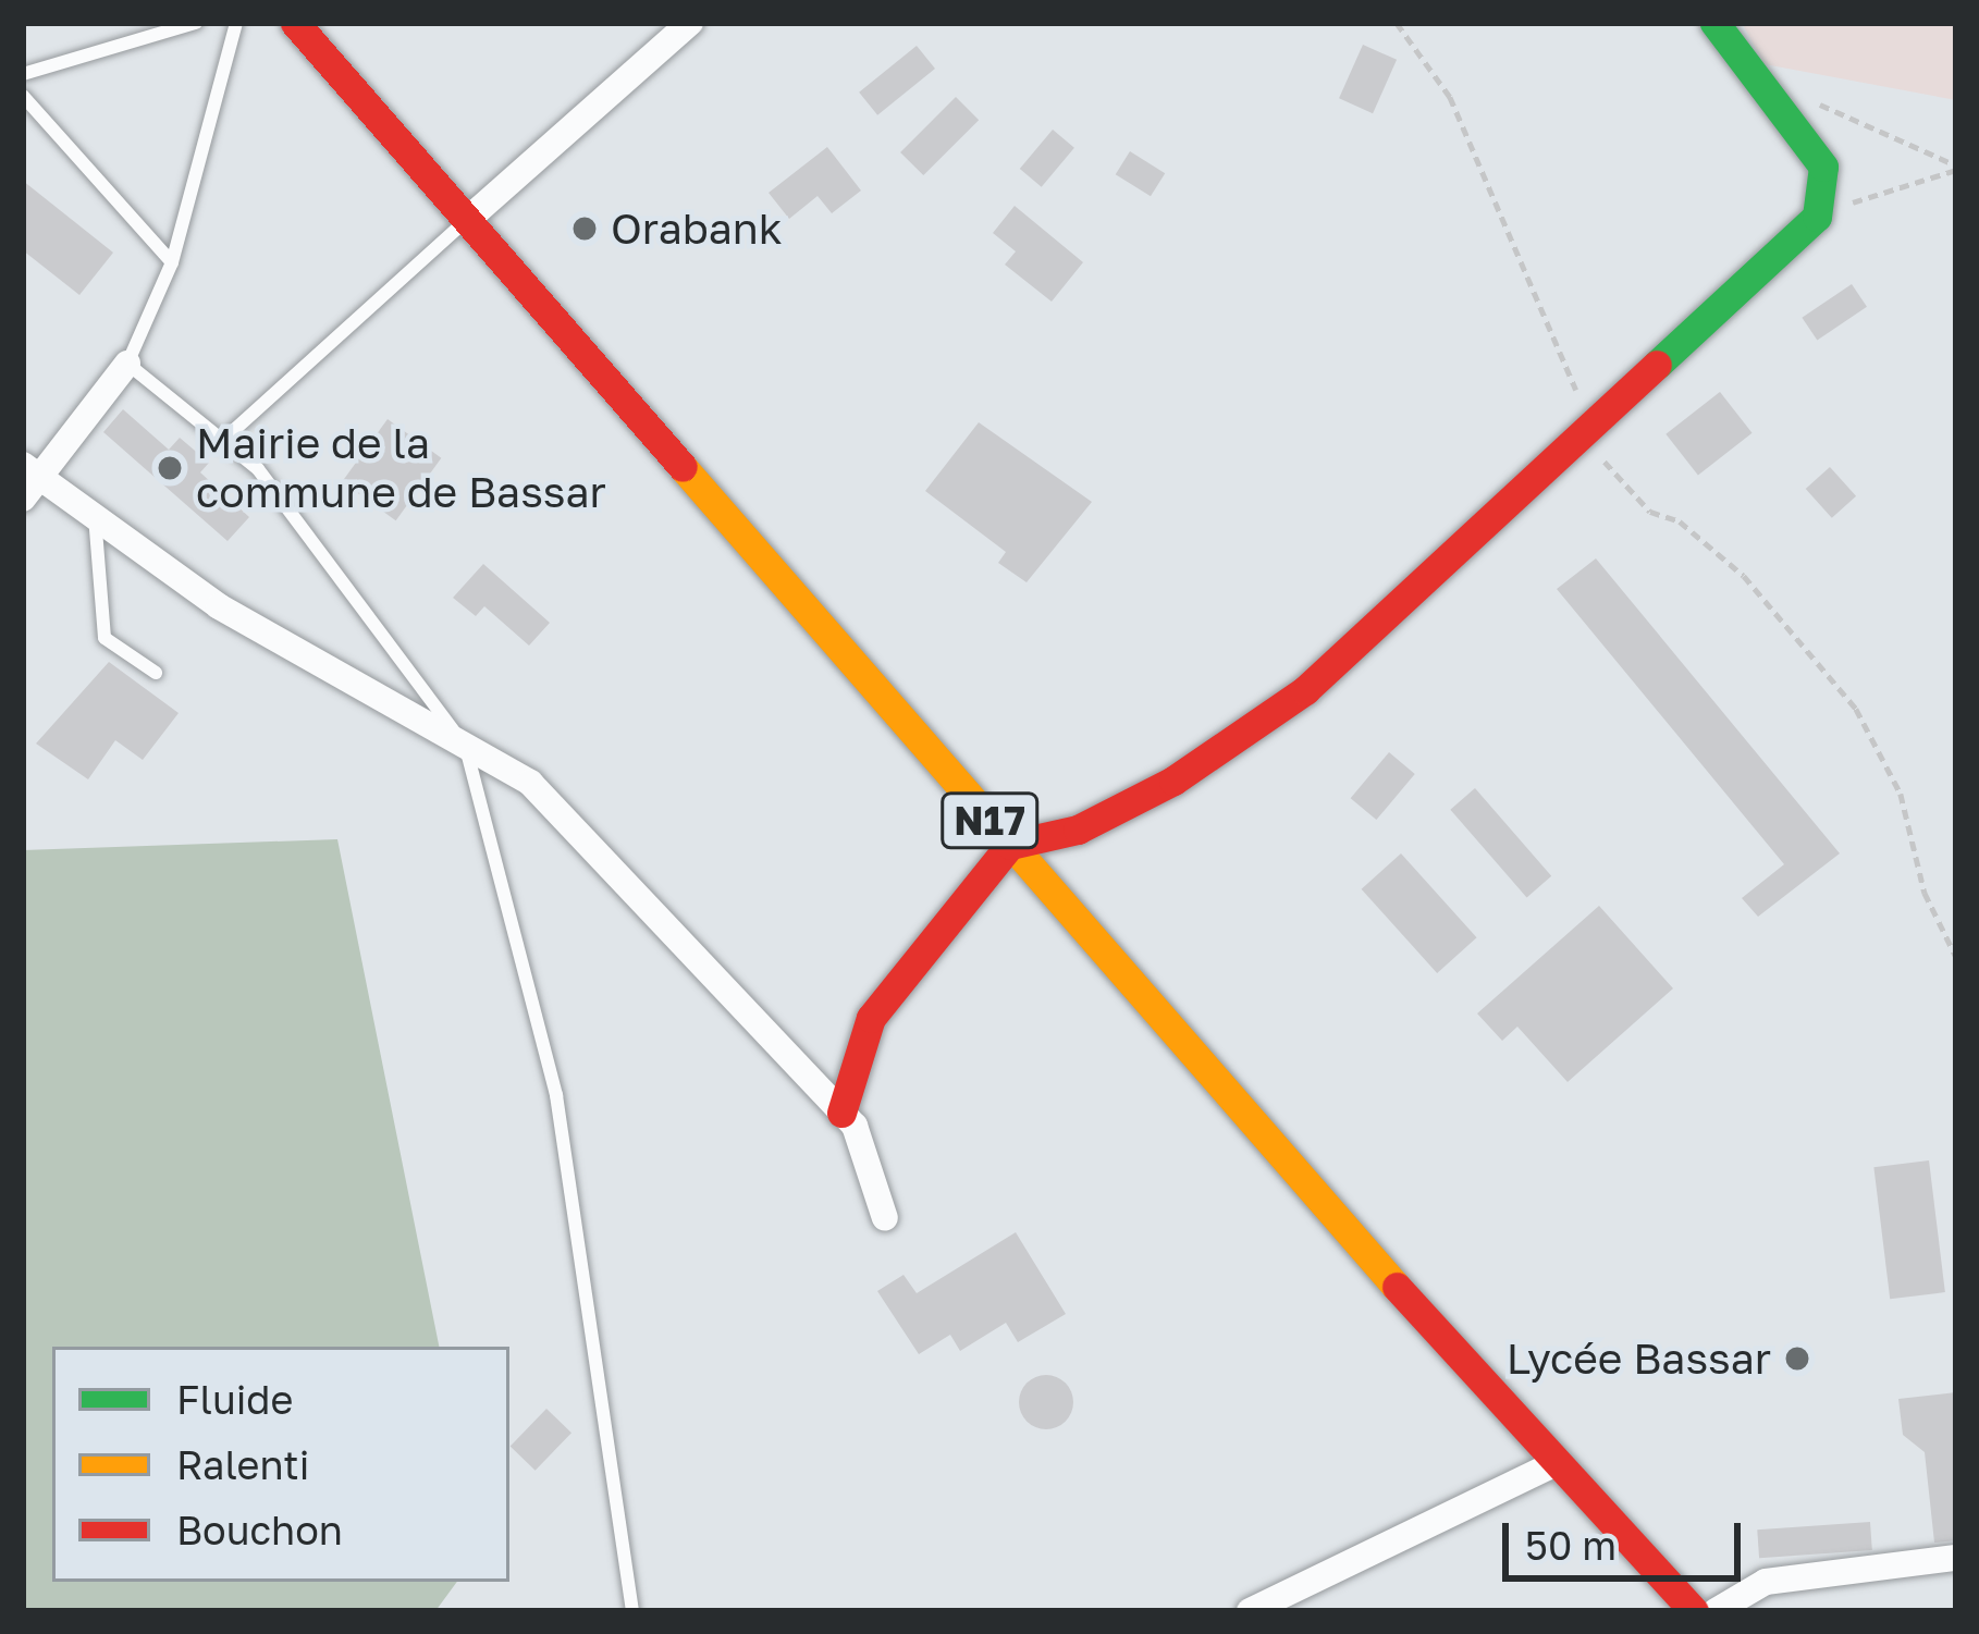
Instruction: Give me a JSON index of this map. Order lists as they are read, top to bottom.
{
  "streets": {
    "main road": ["N17"]
  },
  "places": ["Orabank", "Mairie de la commune de Bassar", "Lycée Bassar"],
  "legend": ["Fluide", "Ralenti", "Bouchon"],
  "scale_bar": "50 m"
}
